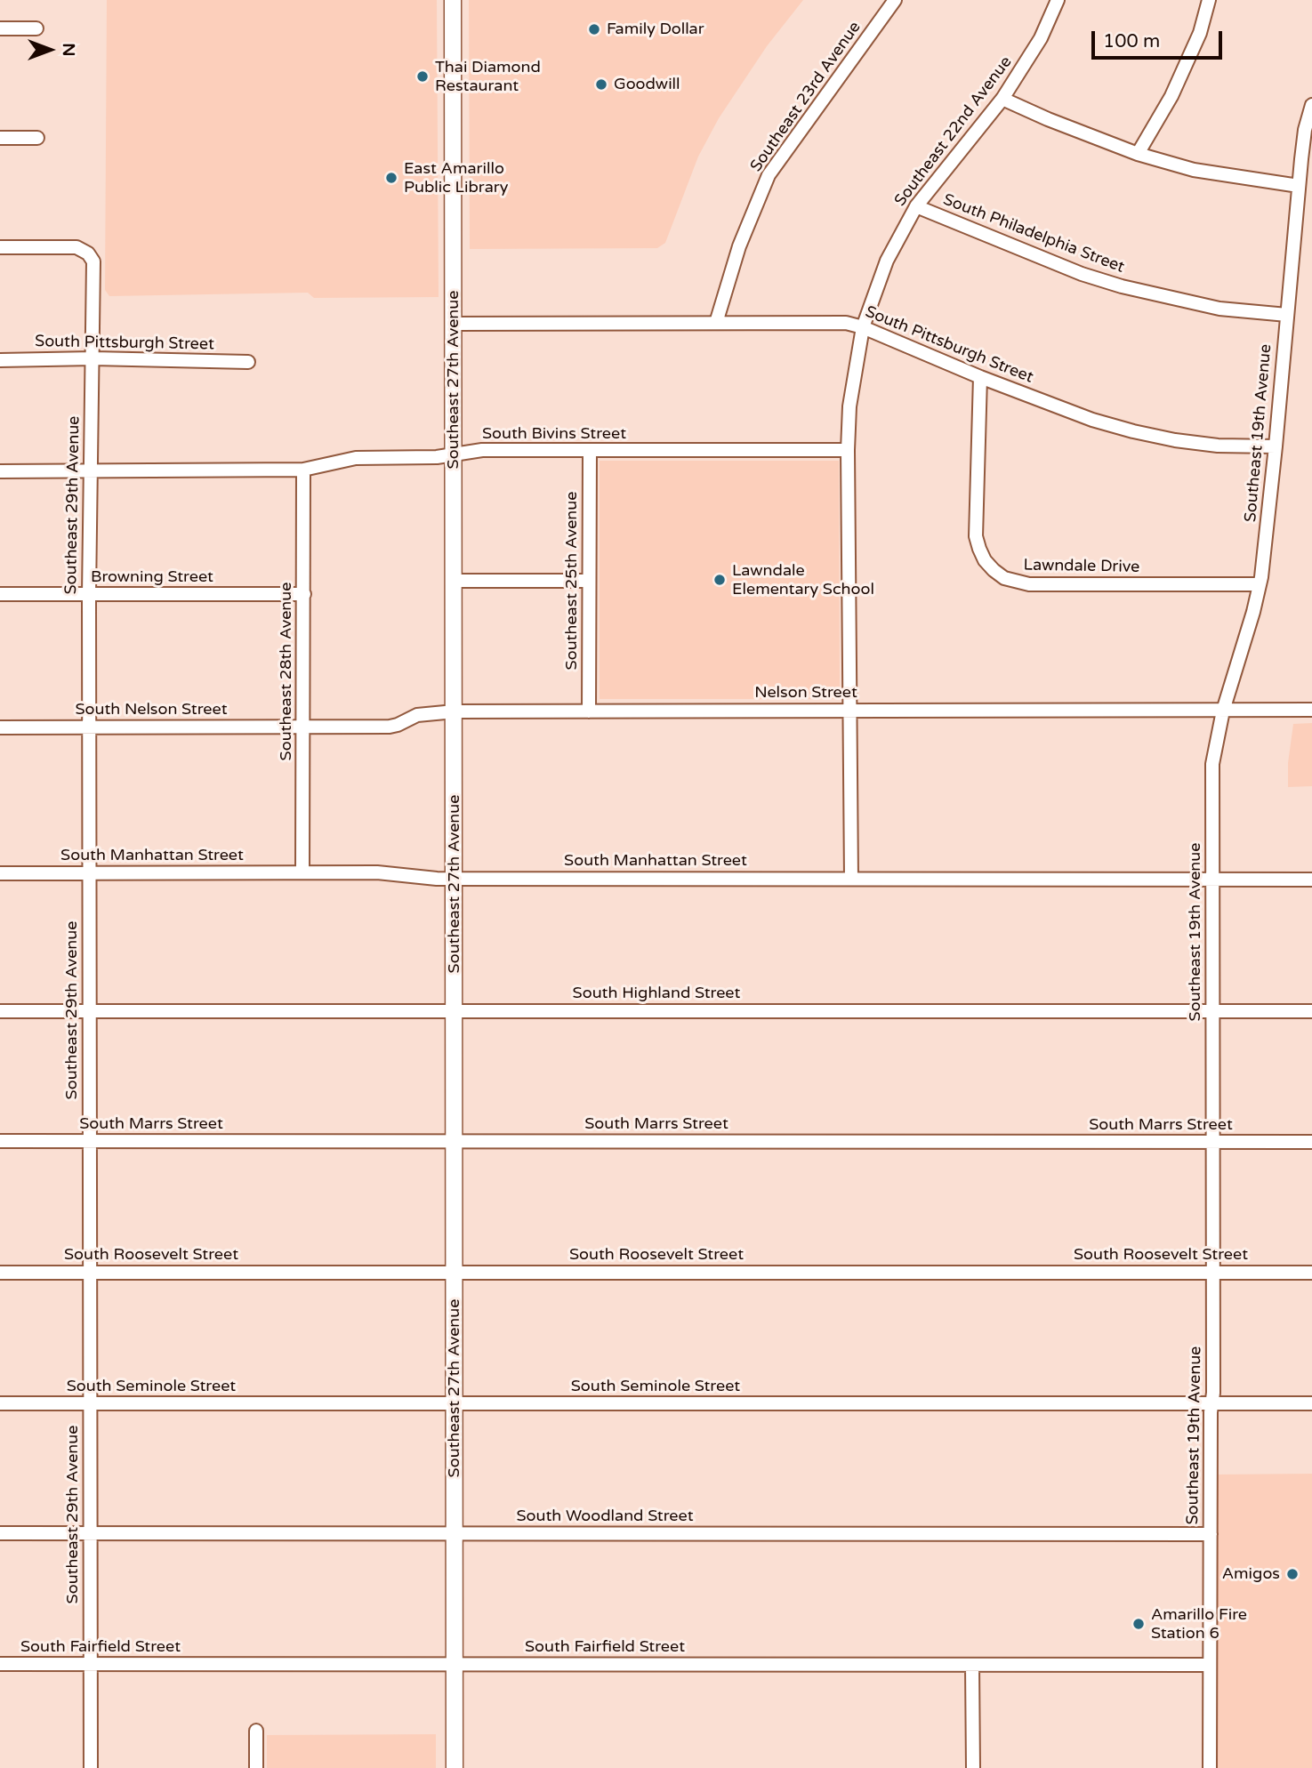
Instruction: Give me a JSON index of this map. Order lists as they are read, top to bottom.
{
  "streets": {
    "main road": ["Southeast 27th Avenue"],
    "street": [
      "Southeast 23rd Avenue",
      "Southeast 22nd Avenue",
      "South Philadelphia Street",
      "South Pittsburgh Street",
      "Southeast 19th Avenue",
      "South Bivins Street",
      "Southeast 29th Avenue",
      "Lawndale Drive",
      "Browning Street",
      "Southeast 25th Avenue",
      "Southeast 28th Avenue",
      "Nelson Street",
      "South Nelson Street",
      "South Manhattan Street",
      "South Highland Street",
      "South Marrs Street",
      "South Roosevelt Street",
      "South Seminole Street",
      "South Woodland Street",
      "South Fairfield Street"
    ]
  },
  "crossings": [
    ["Southeast 23rd Avenue", "South Pittsburgh Street"],
    ["Southeast 22nd Avenue", "South Philadelphia Street"],
    ["Southeast 22nd Avenue", "South Pittsburgh Street"],
    ["Southeast 22nd Avenue", "South Bivins Street"],
    ["Southeast 22nd Avenue", "Nelson Street"],
    ["Southeast 22nd Avenue", "South Manhattan Street"],
    ["South Philadelphia Street", "Southeast 19th Avenue"],
    ["South Pittsburgh Street", "Southeast 27th Avenue"],
    ["South Pittsburgh Street", "Southeast 19th Avenue"],
    ["South Pittsburgh Street", "Southeast 29th Avenue"],
    ["South Pittsburgh Street", "Lawndale Drive"],
    ["Southeast 27th Avenue", "South Bivins Street"],
    ["Southeast 27th Avenue", "Nelson Street"],
    ["Southeast 27th Avenue", "South Manhattan Street"],
    ["Southeast 27th Avenue", "South Highland Street"],
    ["Southeast 27th Avenue", "South Marrs Street"],
    ["Southeast 27th Avenue", "South Roosevelt Street"],
    ["Southeast 27th Avenue", "South Seminole Street"],
    ["Southeast 27th Avenue", "South Woodland Street"],
    ["Southeast 27th Avenue", "South Fairfield Street"],
    ["Southeast 19th Avenue", "Lawndale Drive"],
    ["Southeast 19th Avenue", "Nelson Street"],
    ["Southeast 19th Avenue", "South Manhattan Street"],
    ["Southeast 19th Avenue", "South Highland Street"],
    ["Southeast 19th Avenue", "South Marrs Street"],
    ["Southeast 19th Avenue", "South Roosevelt Street"],
    ["Southeast 19th Avenue", "South Seminole Street"],
    ["Southeast 19th Avenue", "South Woodland Street"],
    ["Southeast 19th Avenue", "South Fairfield Street"],
    ["South Bivins Street", "Southeast 29th Avenue"],
    ["South Bivins Street", "Southeast 25th Avenue"],
    ["South Bivins Street", "Southeast 28th Avenue"],
    ["Southeast 29th Avenue", "Browning Street"],
    ["Southeast 29th Avenue", "South Nelson Street"],
    ["Southeast 29th Avenue", "South Manhattan Street"],
    ["Southeast 29th Avenue", "South Highland Street"],
    ["Southeast 29th Avenue", "South Marrs Street"],
    ["Southeast 29th Avenue", "South Roosevelt Street"],
    ["Southeast 29th Avenue", "South Seminole Street"],
    ["Southeast 29th Avenue", "South Woodland Street"],
    ["Southeast 29th Avenue", "South Fairfield Street"],
    ["Browning Street", "Southeast 28th Avenue"],
    ["Southeast 25th Avenue", "Nelson Street"],
    ["Southeast 28th Avenue", "Nelson Street"],
    ["Southeast 28th Avenue", "South Nelson Street"],
    ["Southeast 28th Avenue", "South Manhattan Street"],
    ["Nelson Street", "South Nelson Street"]
  ],
  "places": [
    "Family Dollar",
    "Thai Diamond Restaurant",
    "Goodwill",
    "East Amarillo Public Library",
    "Lawndale Elementary School",
    "Amigos",
    "Amarillo Fire Station 6"
  ],
  "scale_bar": "100 m",
  "north": "right"
}
